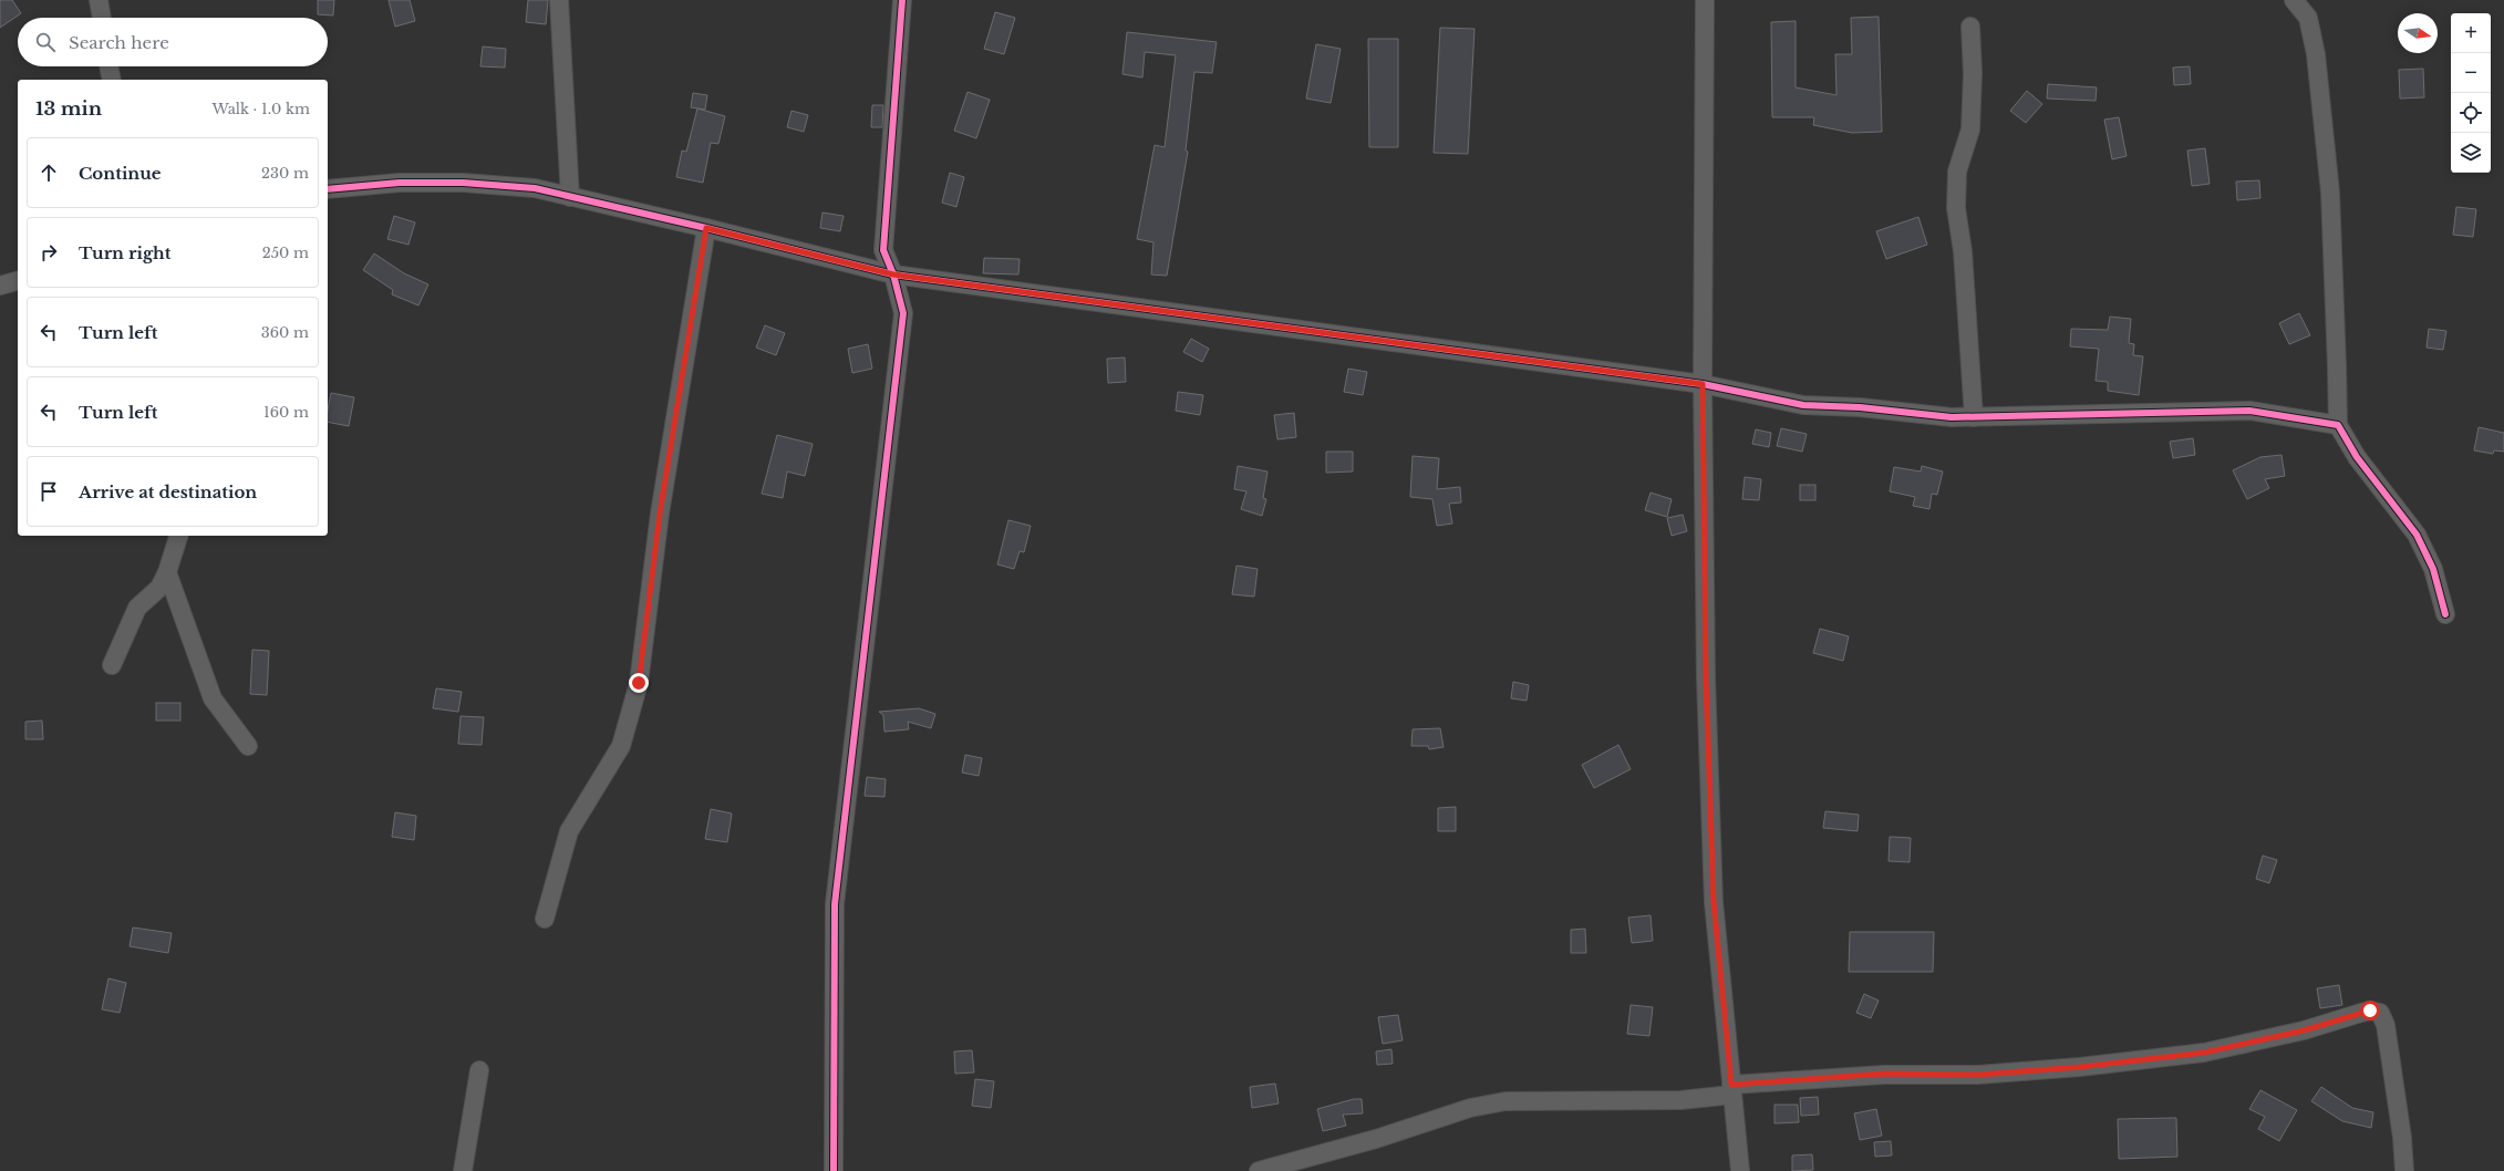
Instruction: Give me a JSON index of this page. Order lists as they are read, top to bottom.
{
  "north": "right",
  "page": {
    "map_buttons": ["+", "−"],
    "search": "Search here",
    "heading": ["13 min", "Walk · 1.0 km"],
    "list": [
      ["Continue", "230 m"],
      ["Turn right", "250 m"],
      ["Turn left", "360 m"],
      ["Turn left", "160 m"],
      "Arrive at destination"
    ]
  }
}
